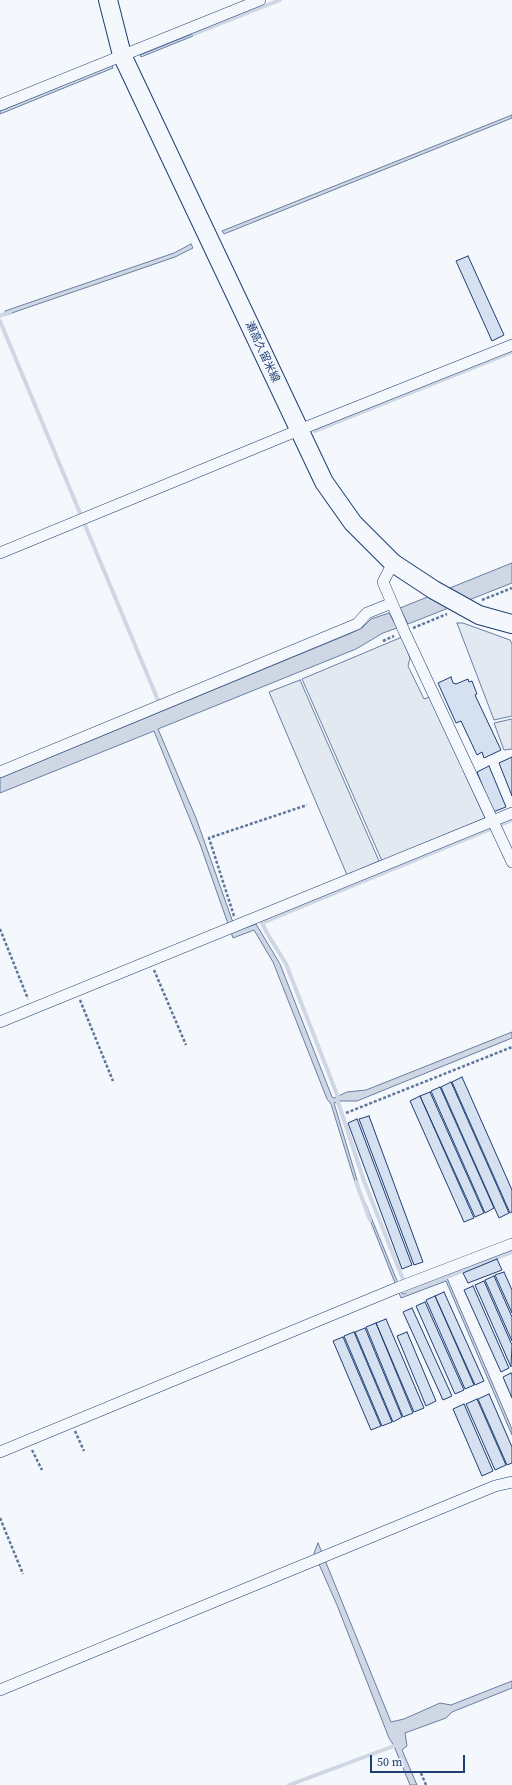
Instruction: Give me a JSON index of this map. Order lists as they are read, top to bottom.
{
  "streets": {
    "main road": ["瀬高久留米線"]
  },
  "scale_bar": "50 m"
}
